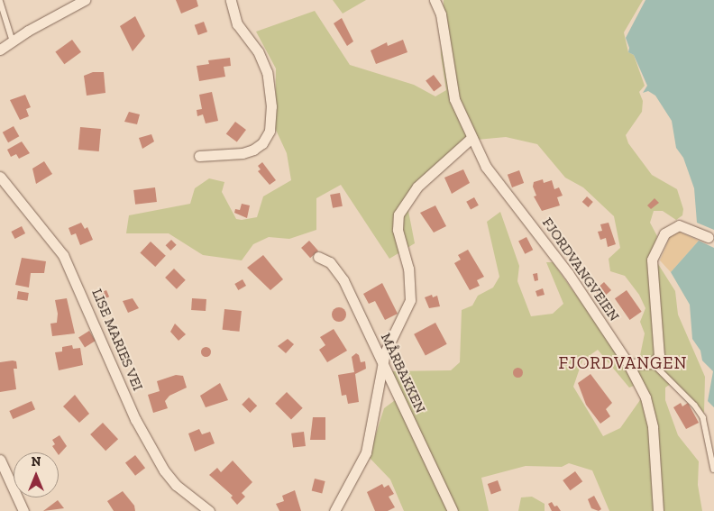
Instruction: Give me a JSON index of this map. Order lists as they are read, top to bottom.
{
  "streets": {
    "street": ["FJORDVANGVEIEN", "LISE MARIES VEI", "MÅRBAKKEN"]
  },
  "districts": ["FJORDVANGEN"],
  "north": "top"
}
